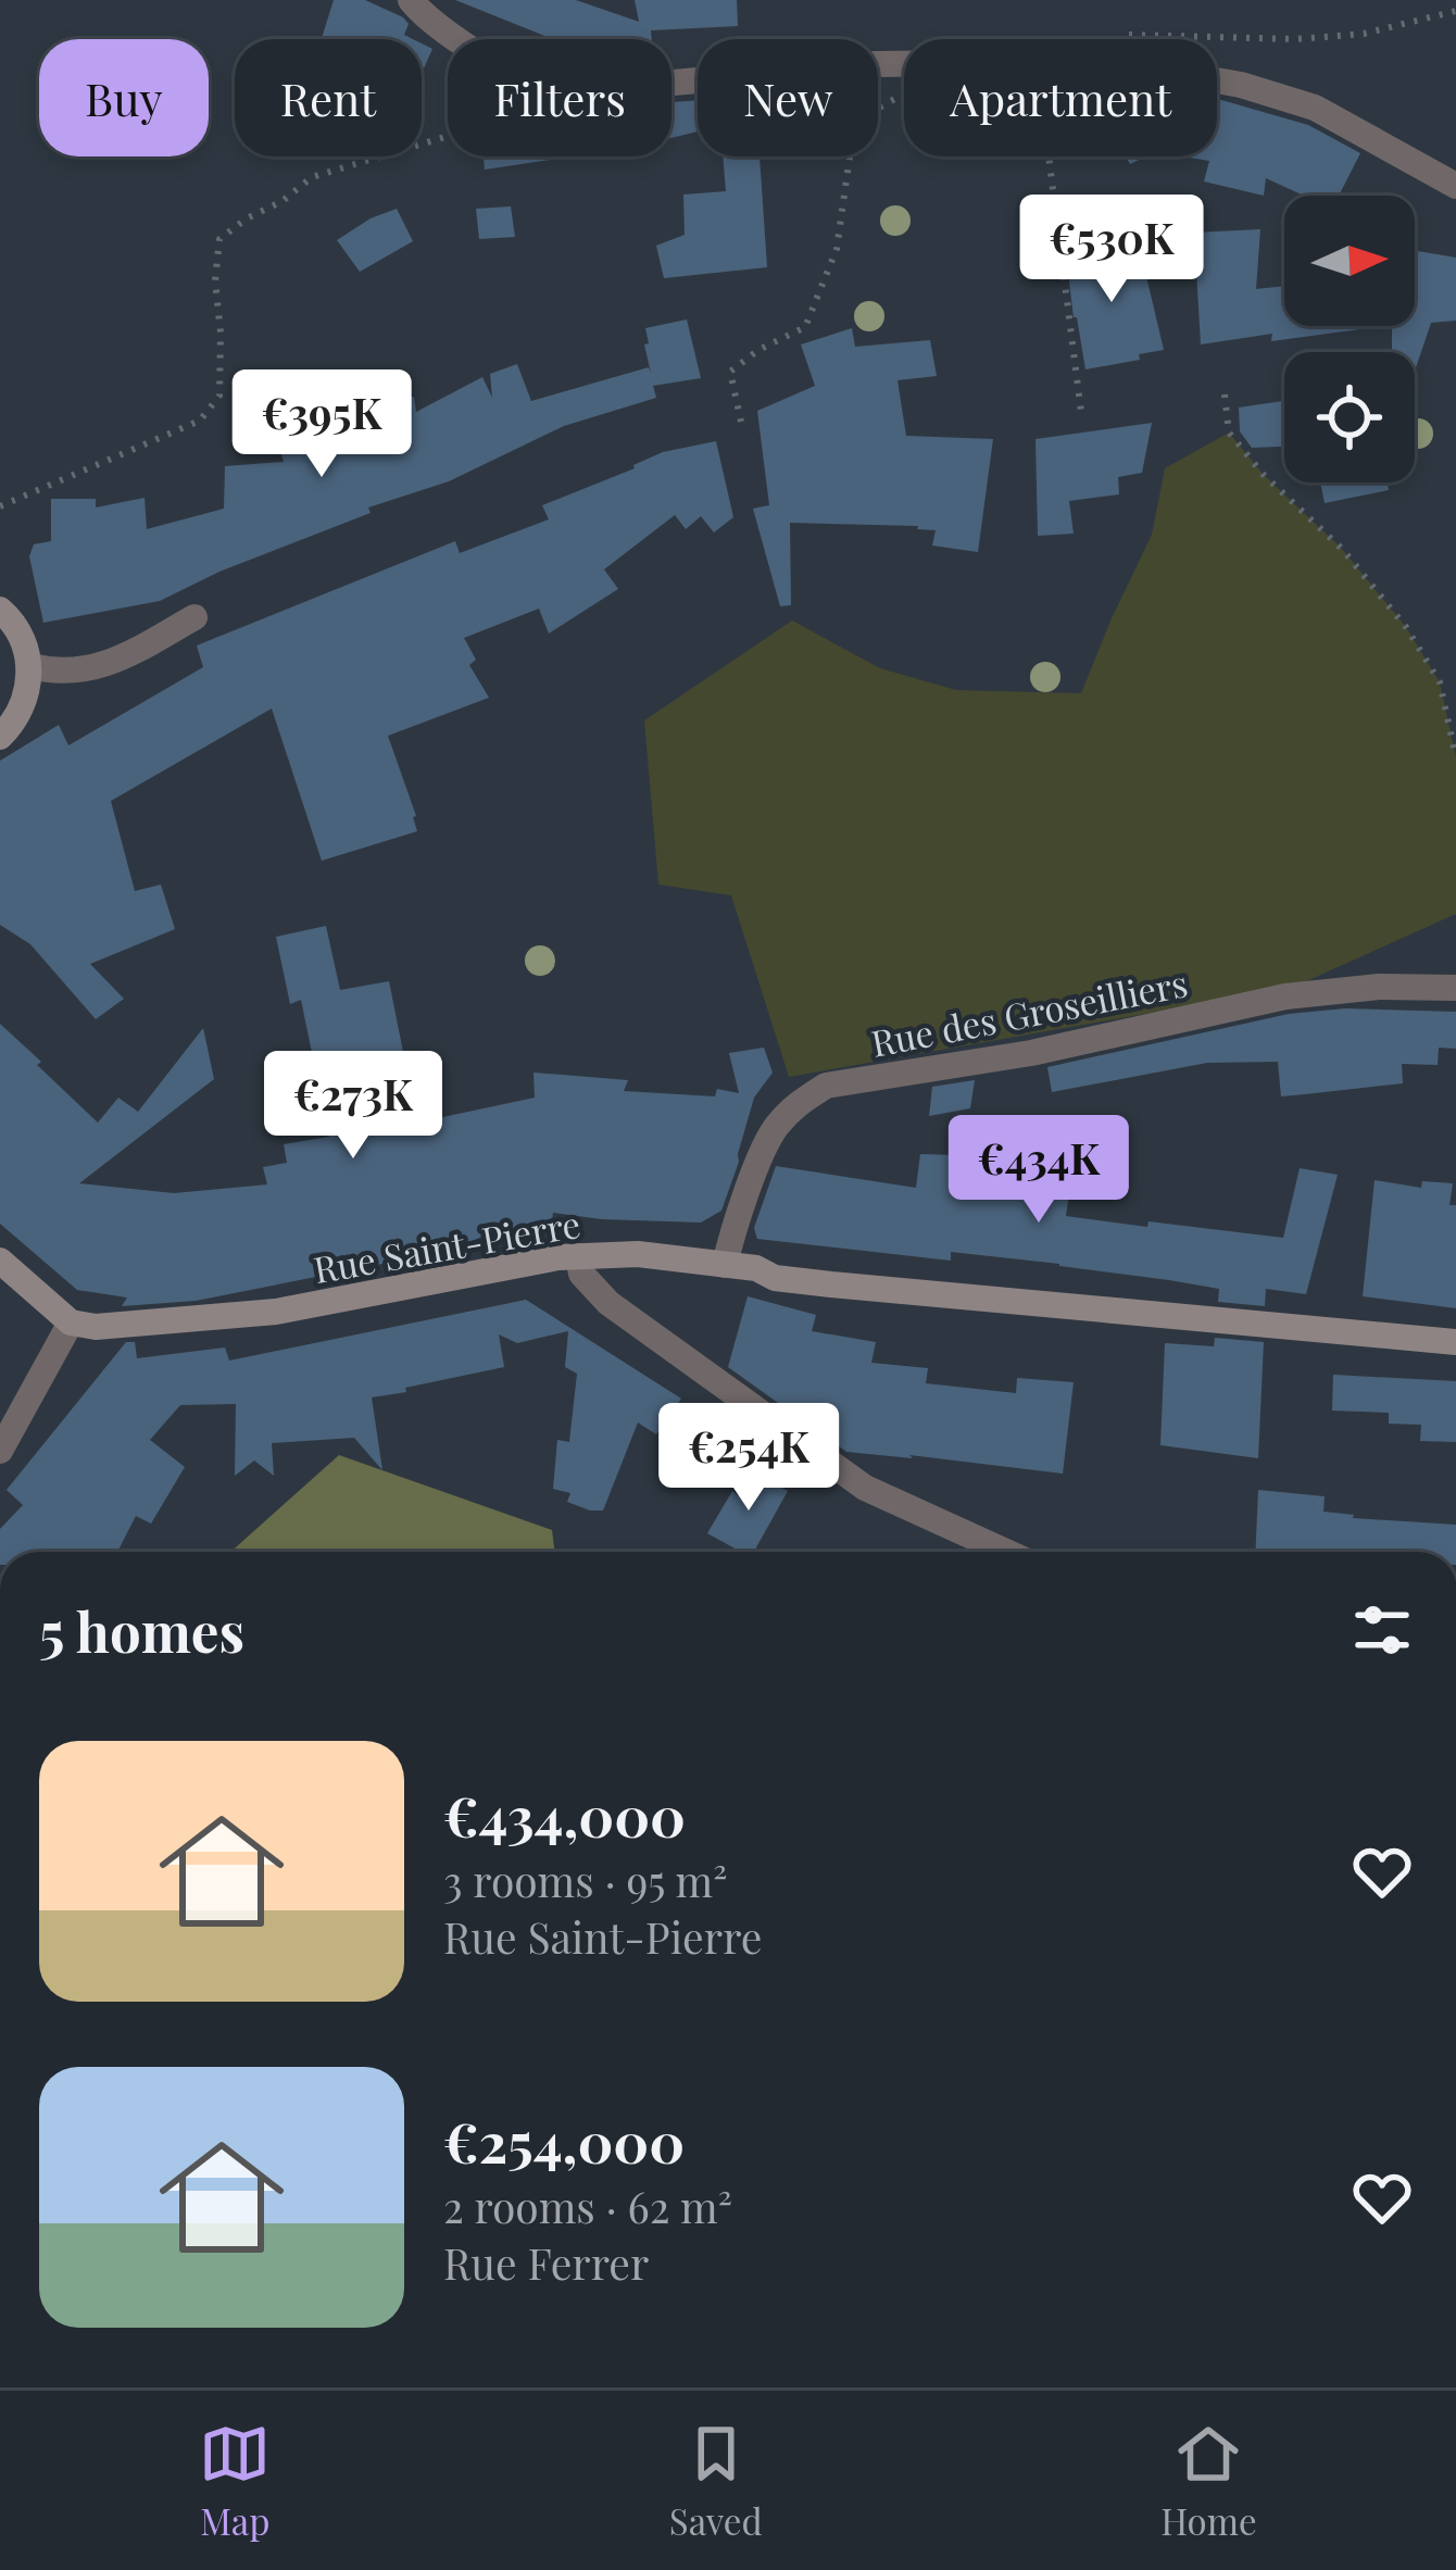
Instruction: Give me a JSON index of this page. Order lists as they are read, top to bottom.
{
  "streets": {
    "street": ["Rue des Groseilliers", "Rue Saint-Pierre"]
  },
  "crossings": [
    ["Rue des Groseilliers", "Rue Saint-Pierre"]
  ],
  "north": "right",
  "page": {
    "chip": [
      "Buy",
      "Rent",
      "Filters",
      "New",
      "Apartment"
    ],
    "price": [
      "€530K",
      "€395K",
      "€273K",
      "€434K",
      "€254K"
    ],
    "heading": "5 homes",
    "list": [
      {
        "name": "€434,000",
        "note": "3 rooms · 95 m² · Rue Saint-Pierre"
      },
      {
        "name": "€254,000",
        "note": "2 rooms · 62 m² · Rue Ferrer"
      }
    ],
    "tabs": ["Map", "Saved", "Home"]
  }
}
